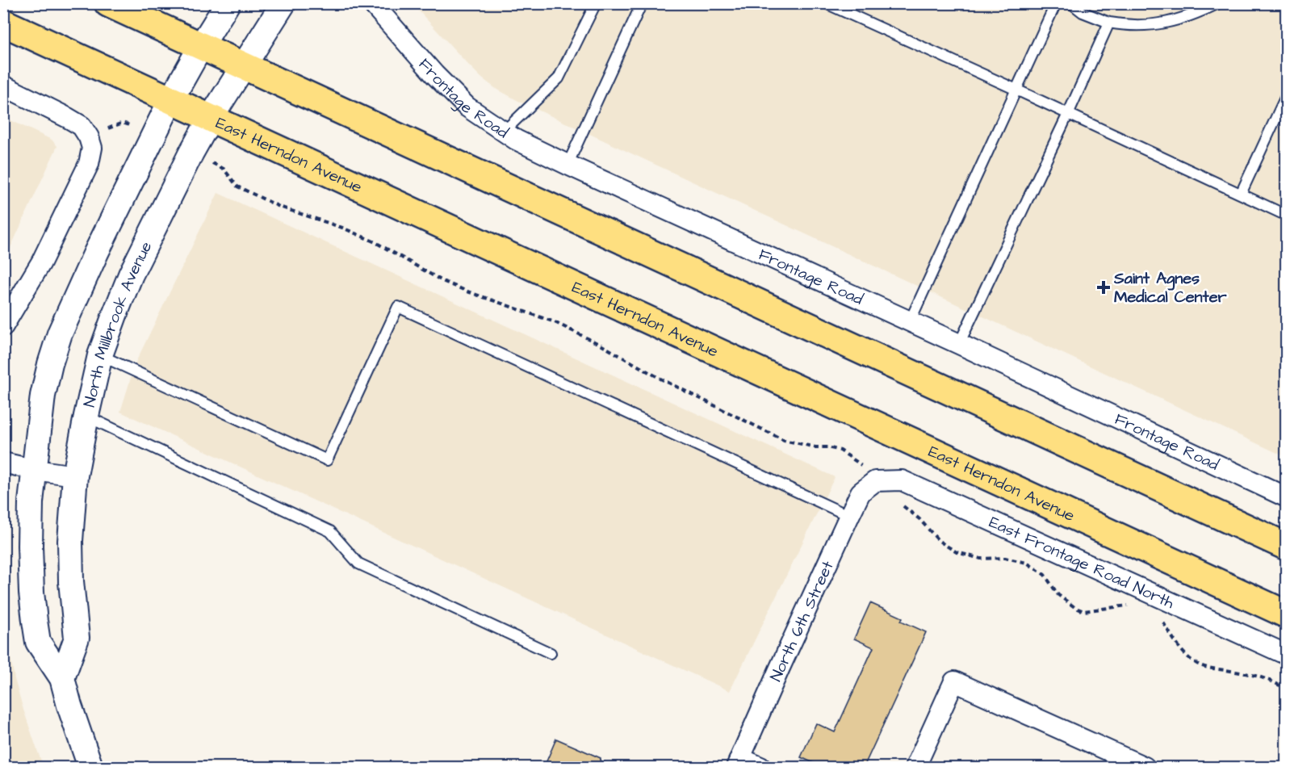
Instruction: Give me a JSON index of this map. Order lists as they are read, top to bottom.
{
  "streets": {
    "main road": ["East Herndon Avenue"],
    "street": [
      "Frontage Road",
      "North Millbrook Avenue",
      "East Frontage Road North",
      "North 6th Street"
    ]
  },
  "crossings": [
    ["East Herndon Avenue", "North Millbrook Avenue"],
    ["East Frontage Road North", "North 6th Street"]
  ],
  "places": {
    "health": ["Saint Agnes Medical Center"]
  }
}
